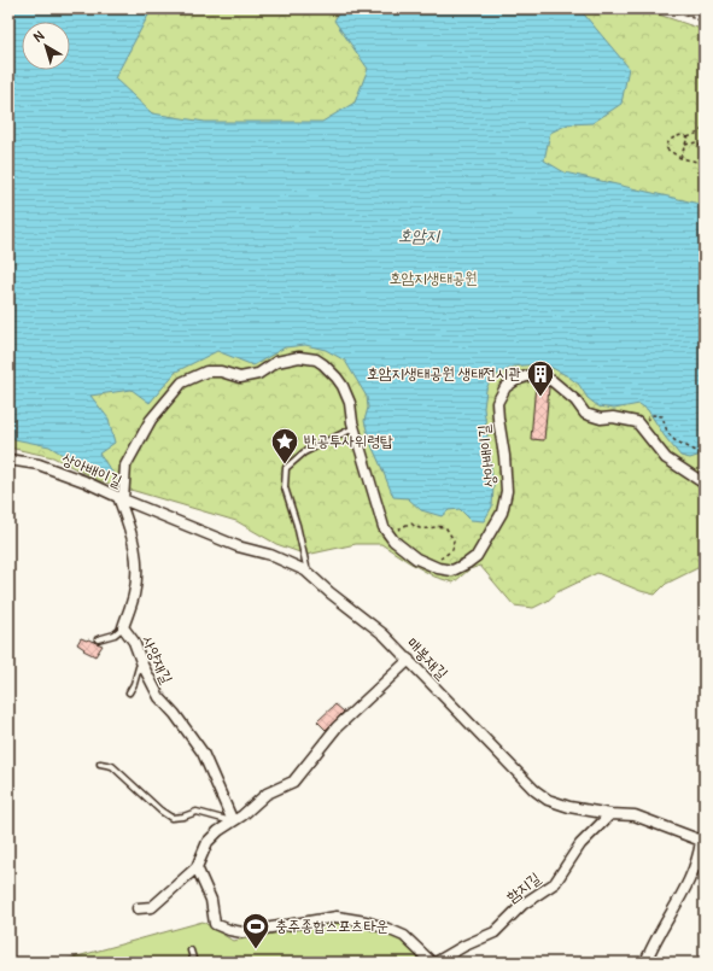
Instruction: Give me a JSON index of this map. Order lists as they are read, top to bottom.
{
  "streets": {
    "street": [
      "상아배이길",
      "매봉재길",
      "사양재길",
      "함지길"
    ]
  },
  "crossings": [
    ["상아배이길", "매봉재길"],
    ["상아배이길", "사양재길"],
    ["매봉재길", "사양재길"],
    ["매봉재길", "함지길"]
  ],
  "water": ["호암지"],
  "parks": ["호암지생태공원"],
  "places": {
    "building": ["호암지생태공원 생태전시관"],
    "place": ["반공투사위령탑"],
    "sports": ["충주종합스포츠타운"]
  },
  "north": "top left"
}
